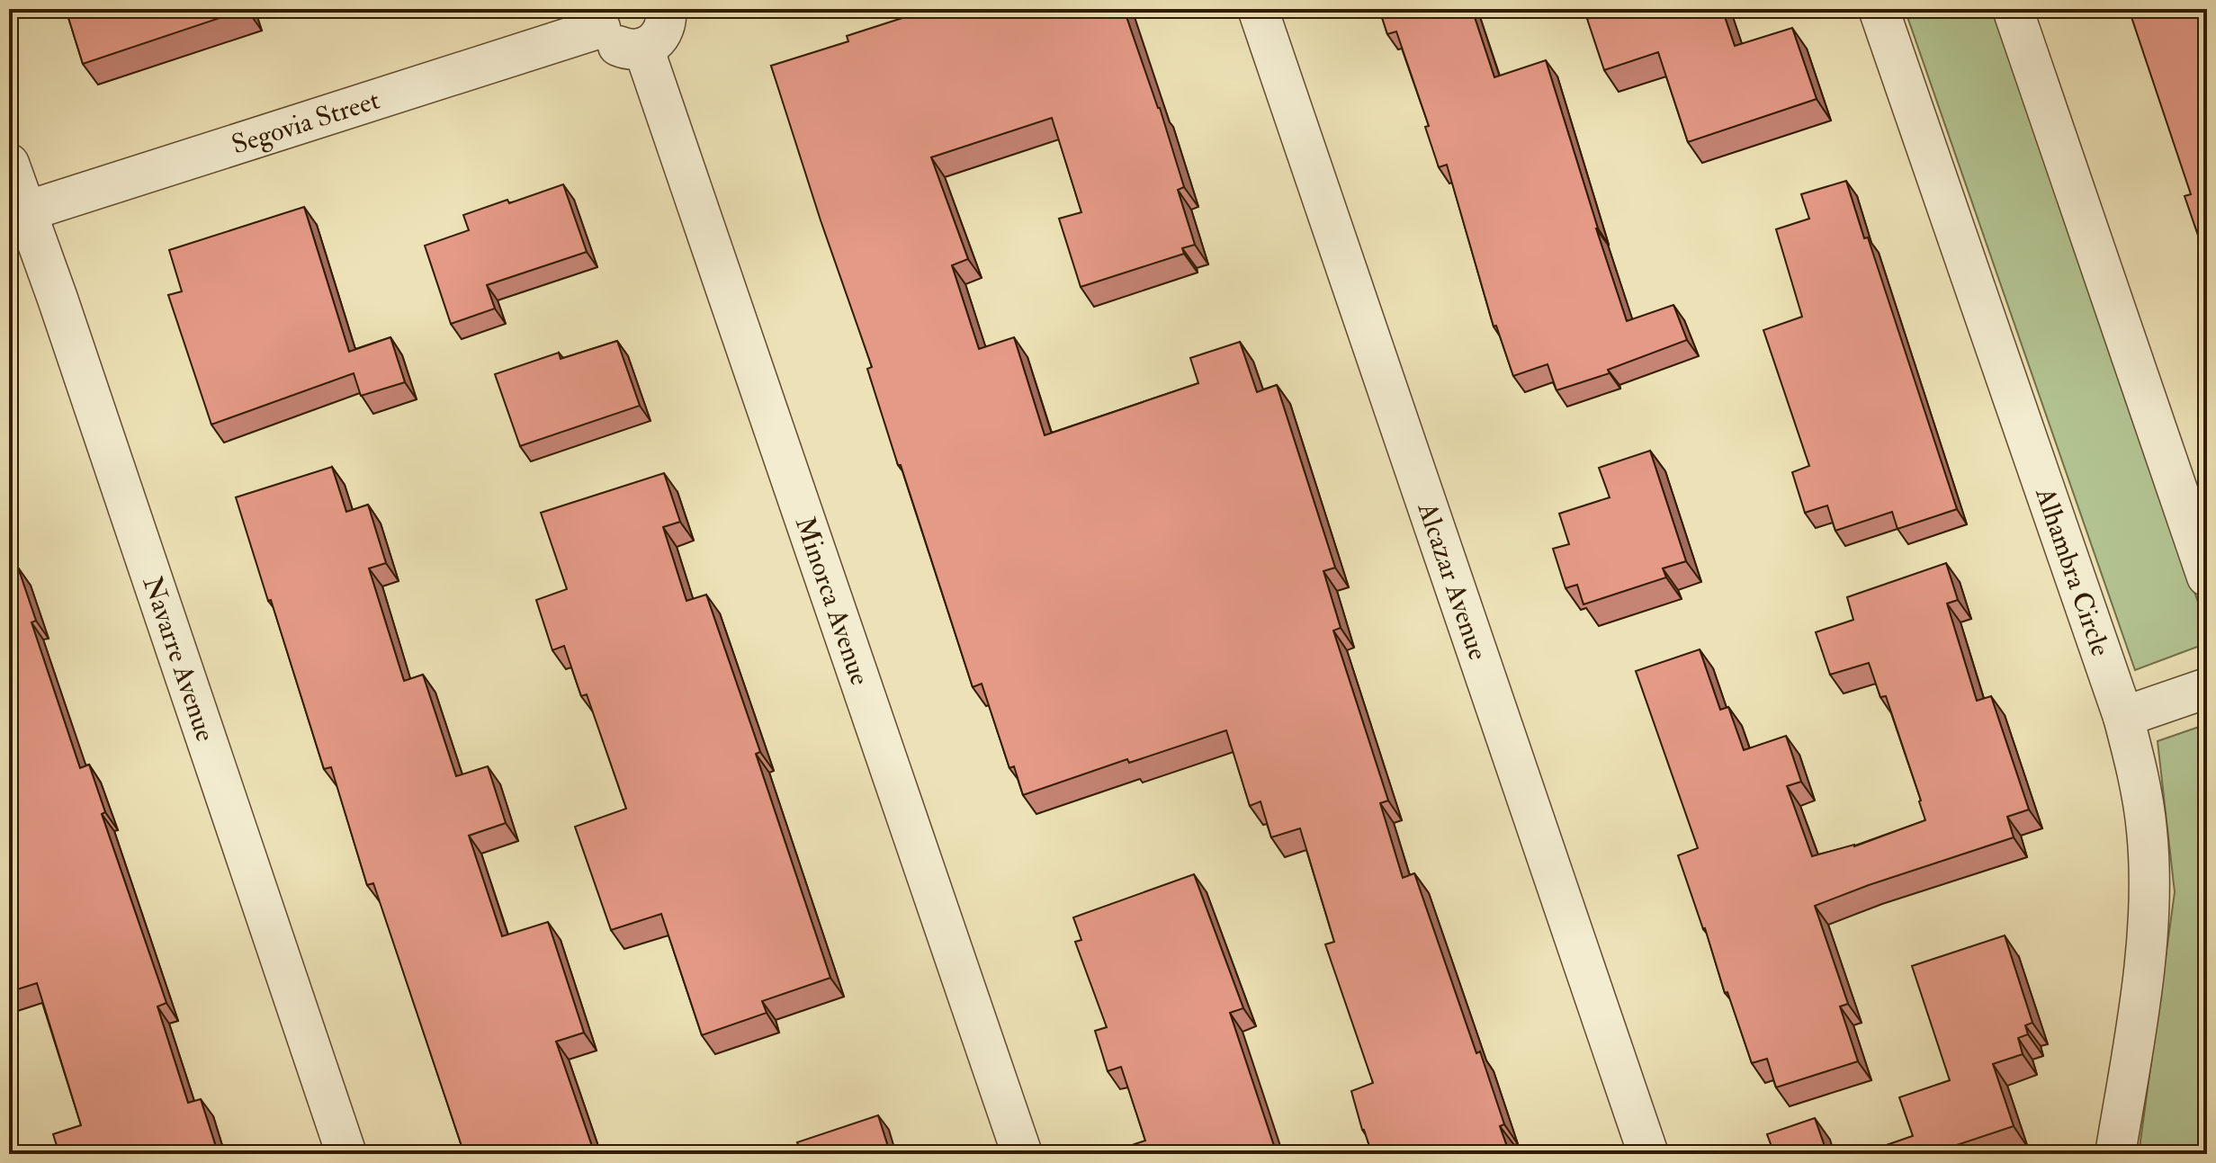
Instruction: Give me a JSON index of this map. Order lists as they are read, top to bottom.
{
  "streets": {
    "street": [
      "Segovia Street",
      "Alhambra Circle",
      "Alcazar Avenue",
      "Minorca Avenue",
      "Navarre Avenue"
    ]
  },
  "crossings": [
    ["Segovia Street", "Navarre Avenue"]
  ]
}
